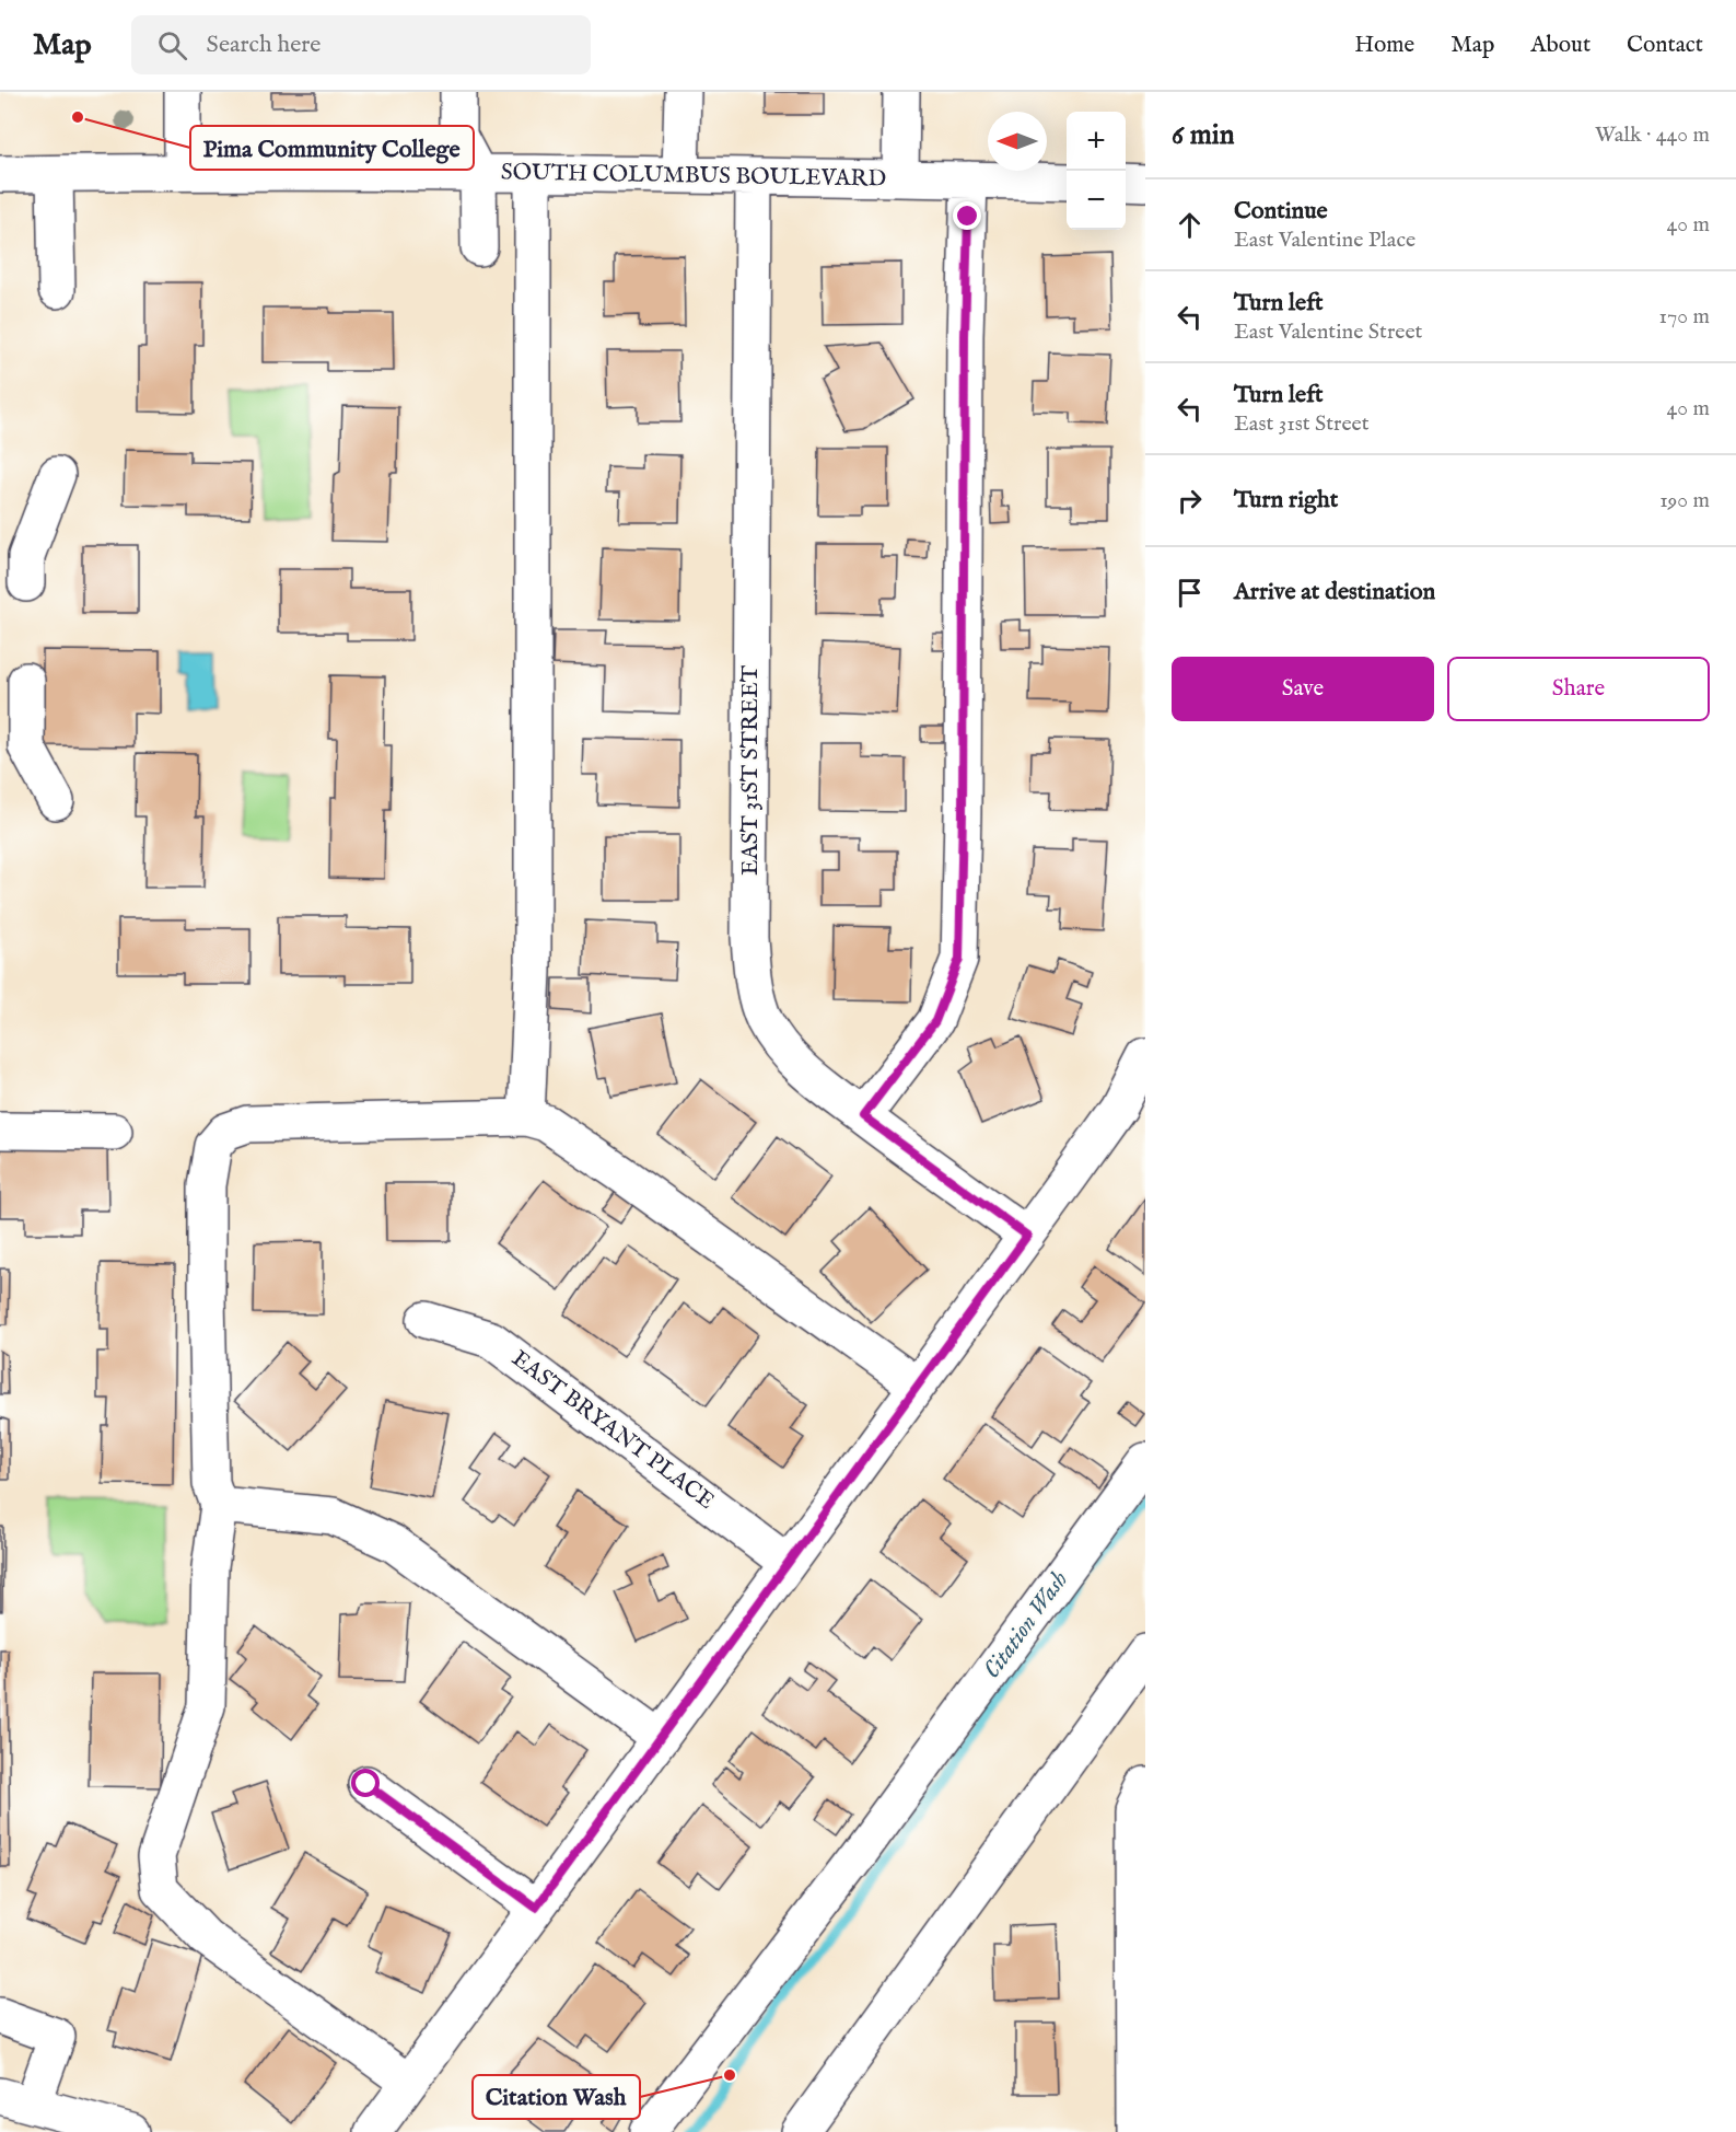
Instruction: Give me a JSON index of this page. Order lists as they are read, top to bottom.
{
  "streets": {
    "street": ["SOUTH COLUMBUS BOULEVARD", "EAST 31ST STREET", "EAST BRYANT PLACE"]
  },
  "crossings": [
    ["SOUTH COLUMBUS BOULEVARD", "EAST 31ST STREET"]
  ],
  "water": ["Citation Wash"],
  "places": ["Pima Community College", "Citation Wash"],
  "north": "left",
  "page": {
    "header": "Map",
    "search": "Search here",
    "nav": [
      "Home",
      "Map",
      "About",
      "Contact"
    ],
    "heading": ["6 min", "Walk · 440 m"],
    "map_buttons": ["+", "−"],
    "list": [
      ["Continue", "East Valentine Place", "40 m"],
      ["Turn left", "East Valentine Street", "170 m"],
      ["Turn left", "East 31st Street", "40 m"],
      ["Turn right", "190 m"],
      "Arrive at destination"
    ],
    "buttons": ["Save", "Share"]
  }
}
